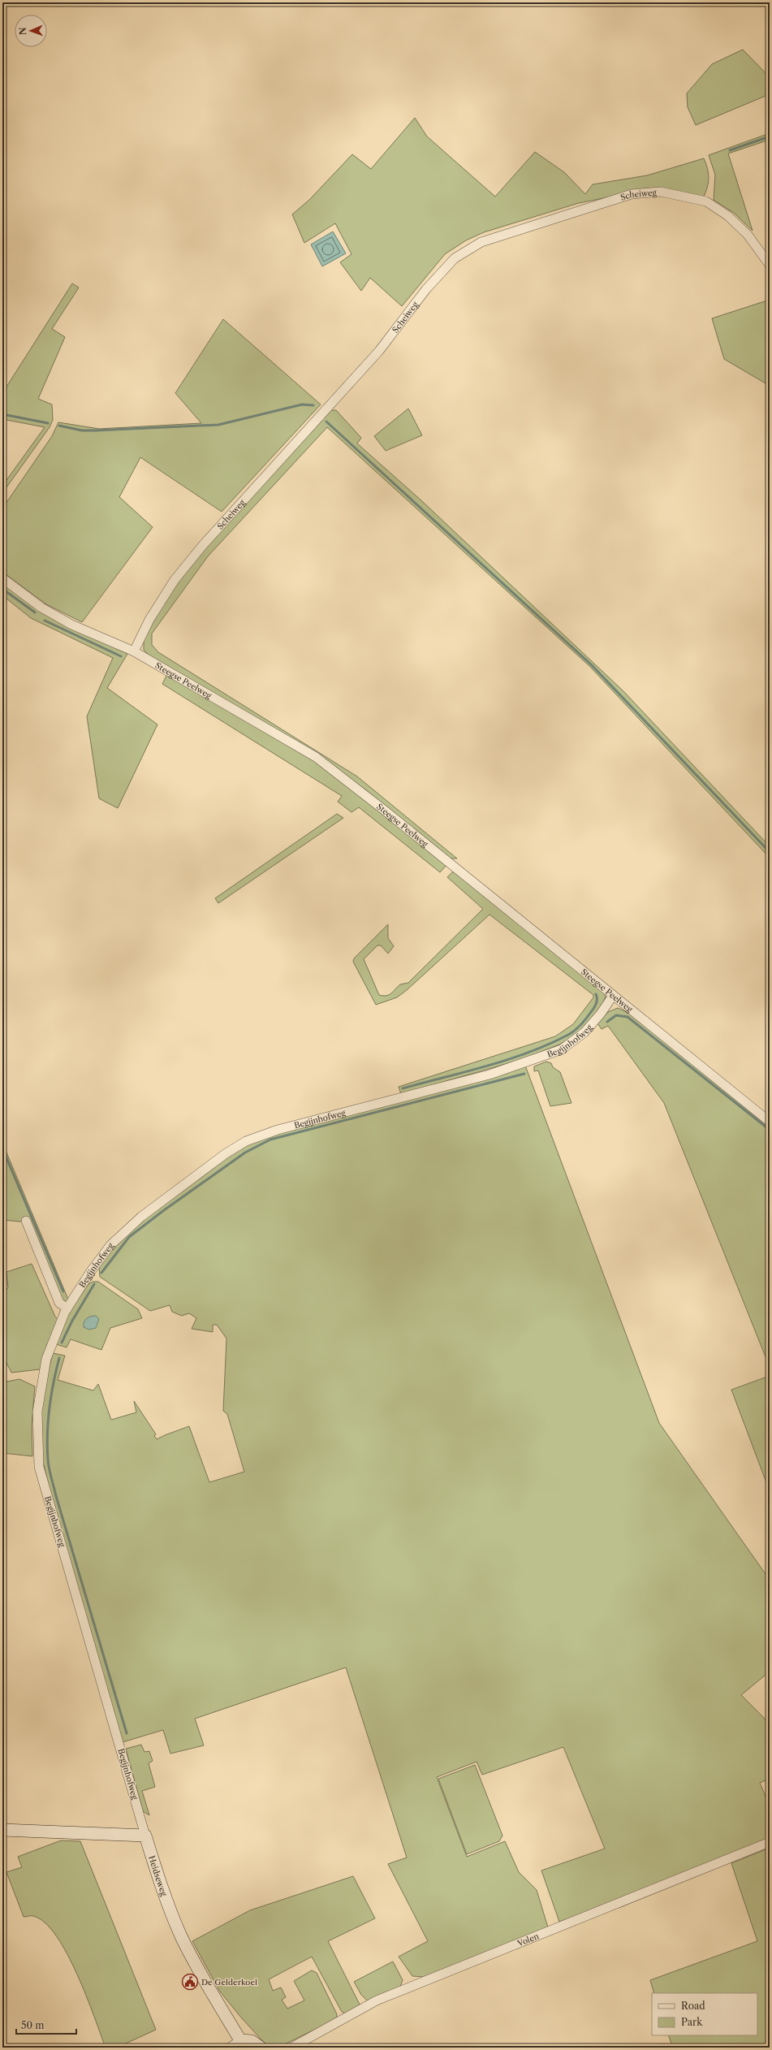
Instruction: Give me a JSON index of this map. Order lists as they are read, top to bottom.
{
  "streets": {
    "street": [
      "Scheiweg",
      "Steegse Peelweg",
      "Begijnhofweg",
      "Heidseweg",
      "Volen"
    ]
  },
  "crossings": [
    ["Scheiweg", "Steegse Peelweg"],
    ["Steegse Peelweg", "Begijnhofweg"],
    ["Begijnhofweg", "Heidseweg"]
  ],
  "places": {
    "public building": ["De Gelderkoel"]
  },
  "legend": ["Road", "Park"],
  "scale_bar": "50 m",
  "north": "left"
}
